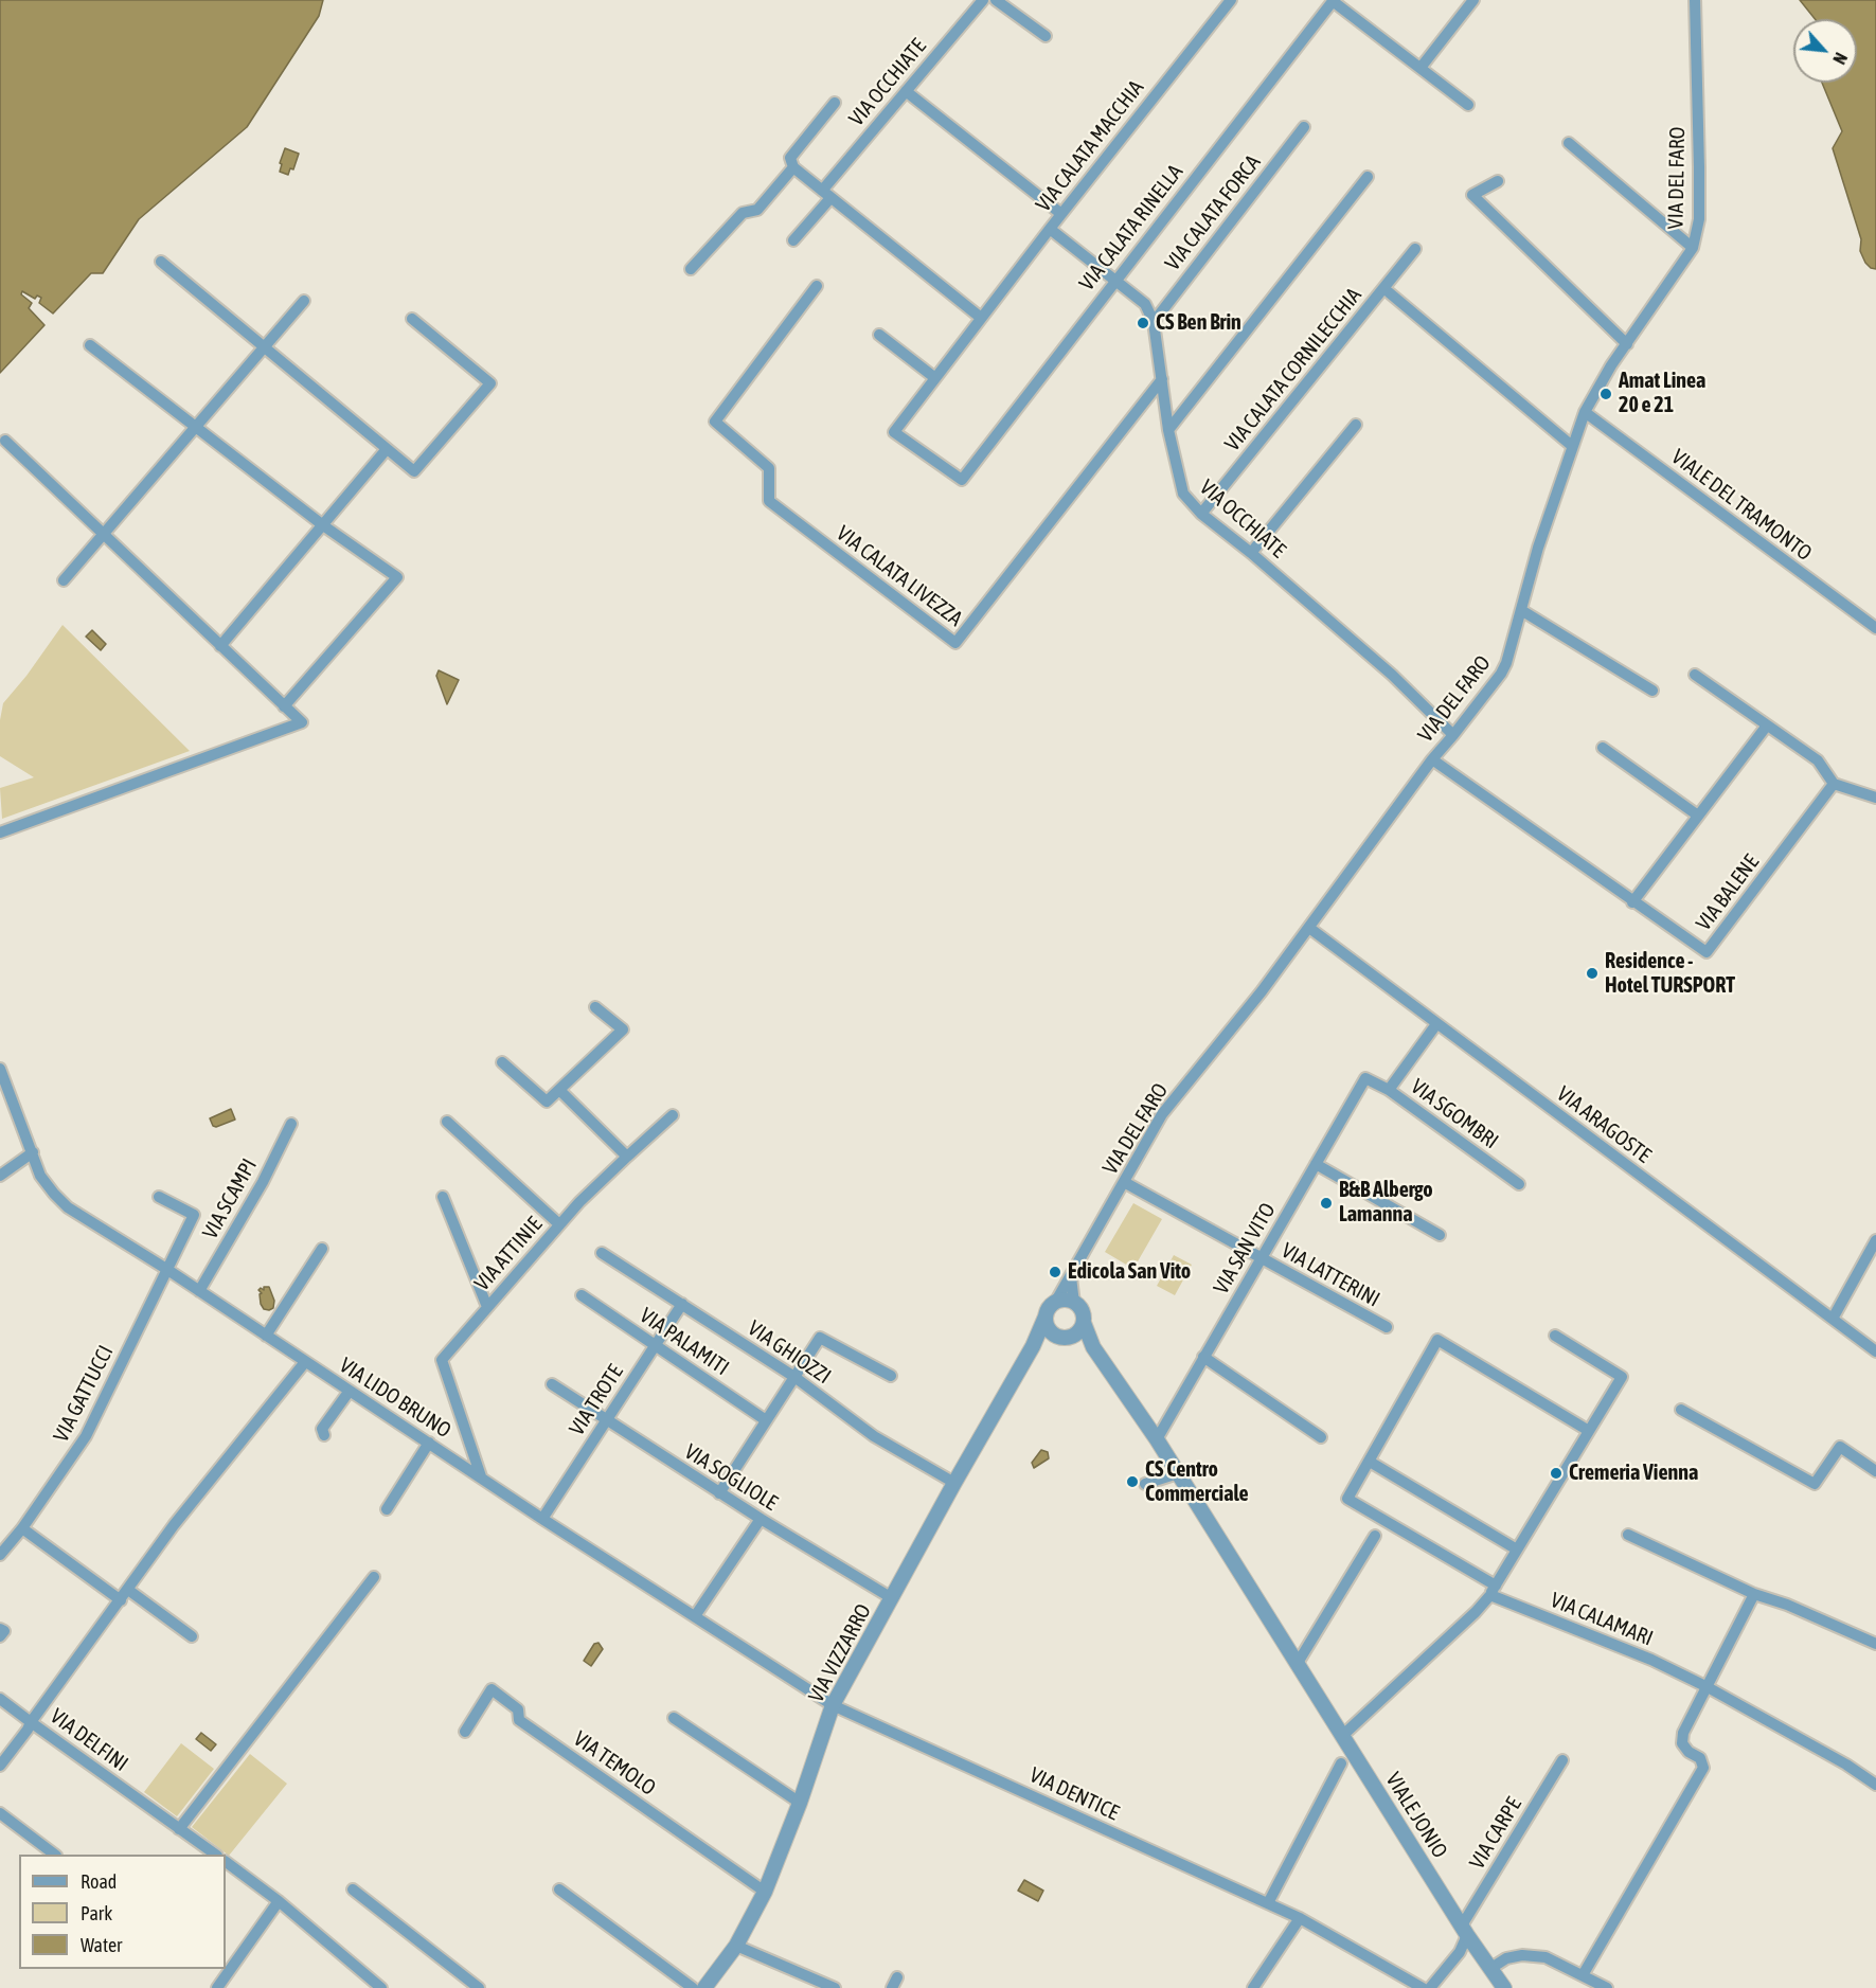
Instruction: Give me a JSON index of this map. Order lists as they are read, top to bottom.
{
  "streets": {
    "street": [
      "VIA OCCHIATE",
      "VIA CALATA MACCHIA",
      "VIA DEL FARO",
      "VIA CALATA FORCA",
      "VIA CALATA RINELLA",
      "VIA CALATA CORNILECCHIA",
      "VIALE DEL TRAMONTO",
      "VIA CALATA LIVEZZA",
      "VIA BALENE",
      "VIA SGOMBRI",
      "VIA ARAGOSTE",
      "VIA SCAMPI",
      "VIA SAN VITO",
      "VIA ATTINIE",
      "VIA LATTERINI",
      "VIA PALAMITI",
      "VIA GHIOZZI",
      "VIA GATTUCCI",
      "VIA LIDO BRUNO",
      "VIA TROTE",
      "VIA SOGLIOLE",
      "VIA CALAMARI",
      "VIA VIZZARRO",
      "VIA DELFINI",
      "VIA TEMOLO",
      "VIA DENTICE",
      "VIALE JONIO",
      "VIA CARPE"
    ]
  },
  "crossings": [
    ["VIA OCCHIATE", "VIA CALATA MACCHIA"],
    ["VIA OCCHIATE", "VIA DEL FARO"],
    ["VIA OCCHIATE", "VIA CALATA FORCA"],
    ["VIA OCCHIATE", "VIA CALATA RINELLA"],
    ["VIA OCCHIATE", "VIA CALATA CORNILECCHIA"],
    ["VIA OCCHIATE", "VIA CALATA LIVEZZA"],
    ["VIA CALATA MACCHIA", "VIA CALATA RINELLA"],
    ["VIA DEL FARO", "VIALE DEL TRAMONTO"],
    ["VIA DEL FARO", "VIA BALENE"],
    ["VIA DEL FARO", "VIA ARAGOSTE"],
    ["VIA DEL FARO", "VIA LATTERINI"],
    ["VIA DEL FARO", "VIA VIZZARRO"],
    ["VIA DEL FARO", "VIALE JONIO"],
    ["VIA SGOMBRI", "VIA SAN VITO"],
    ["VIA SCAMPI", "VIA LIDO BRUNO"],
    ["VIA SAN VITO", "VIA LATTERINI"],
    ["VIA SAN VITO", "VIALE JONIO"],
    ["VIA ATTINIE", "VIA LIDO BRUNO"],
    ["VIA PALAMITI", "VIA TROTE"],
    ["VIA GHIOZZI", "VIA TROTE"],
    ["VIA GHIOZZI", "VIA VIZZARRO"],
    ["VIA GATTUCCI", "VIA LIDO BRUNO"],
    ["VIA LIDO BRUNO", "VIA TROTE"],
    ["VIA LIDO BRUNO", "VIA VIZZARRO"],
    ["VIA LIDO BRUNO", "VIA DELFINI"],
    ["VIA LIDO BRUNO", "VIA DENTICE"],
    ["VIA TROTE", "VIA SOGLIOLE"],
    ["VIA SOGLIOLE", "VIA VIZZARRO"],
    ["VIA VIZZARRO", "VIA TEMOLO"],
    ["VIA VIZZARRO", "VIA DENTICE"],
    ["VIA VIZZARRO", "VIALE JONIO"],
    ["VIALE JONIO", "VIA CARPE"]
  ],
  "places": [
    "CS Ben Brin",
    "Amat Linea 20 e 21",
    "Residence - Hotel TURSPORT",
    "B&B Albergo Lamanna",
    "Edicola San Vito",
    "Cremeria Vienna",
    "CS Centro Commerciale"
  ],
  "legend": ["Road", "Park", "Water"],
  "north": "bottom right"
}
